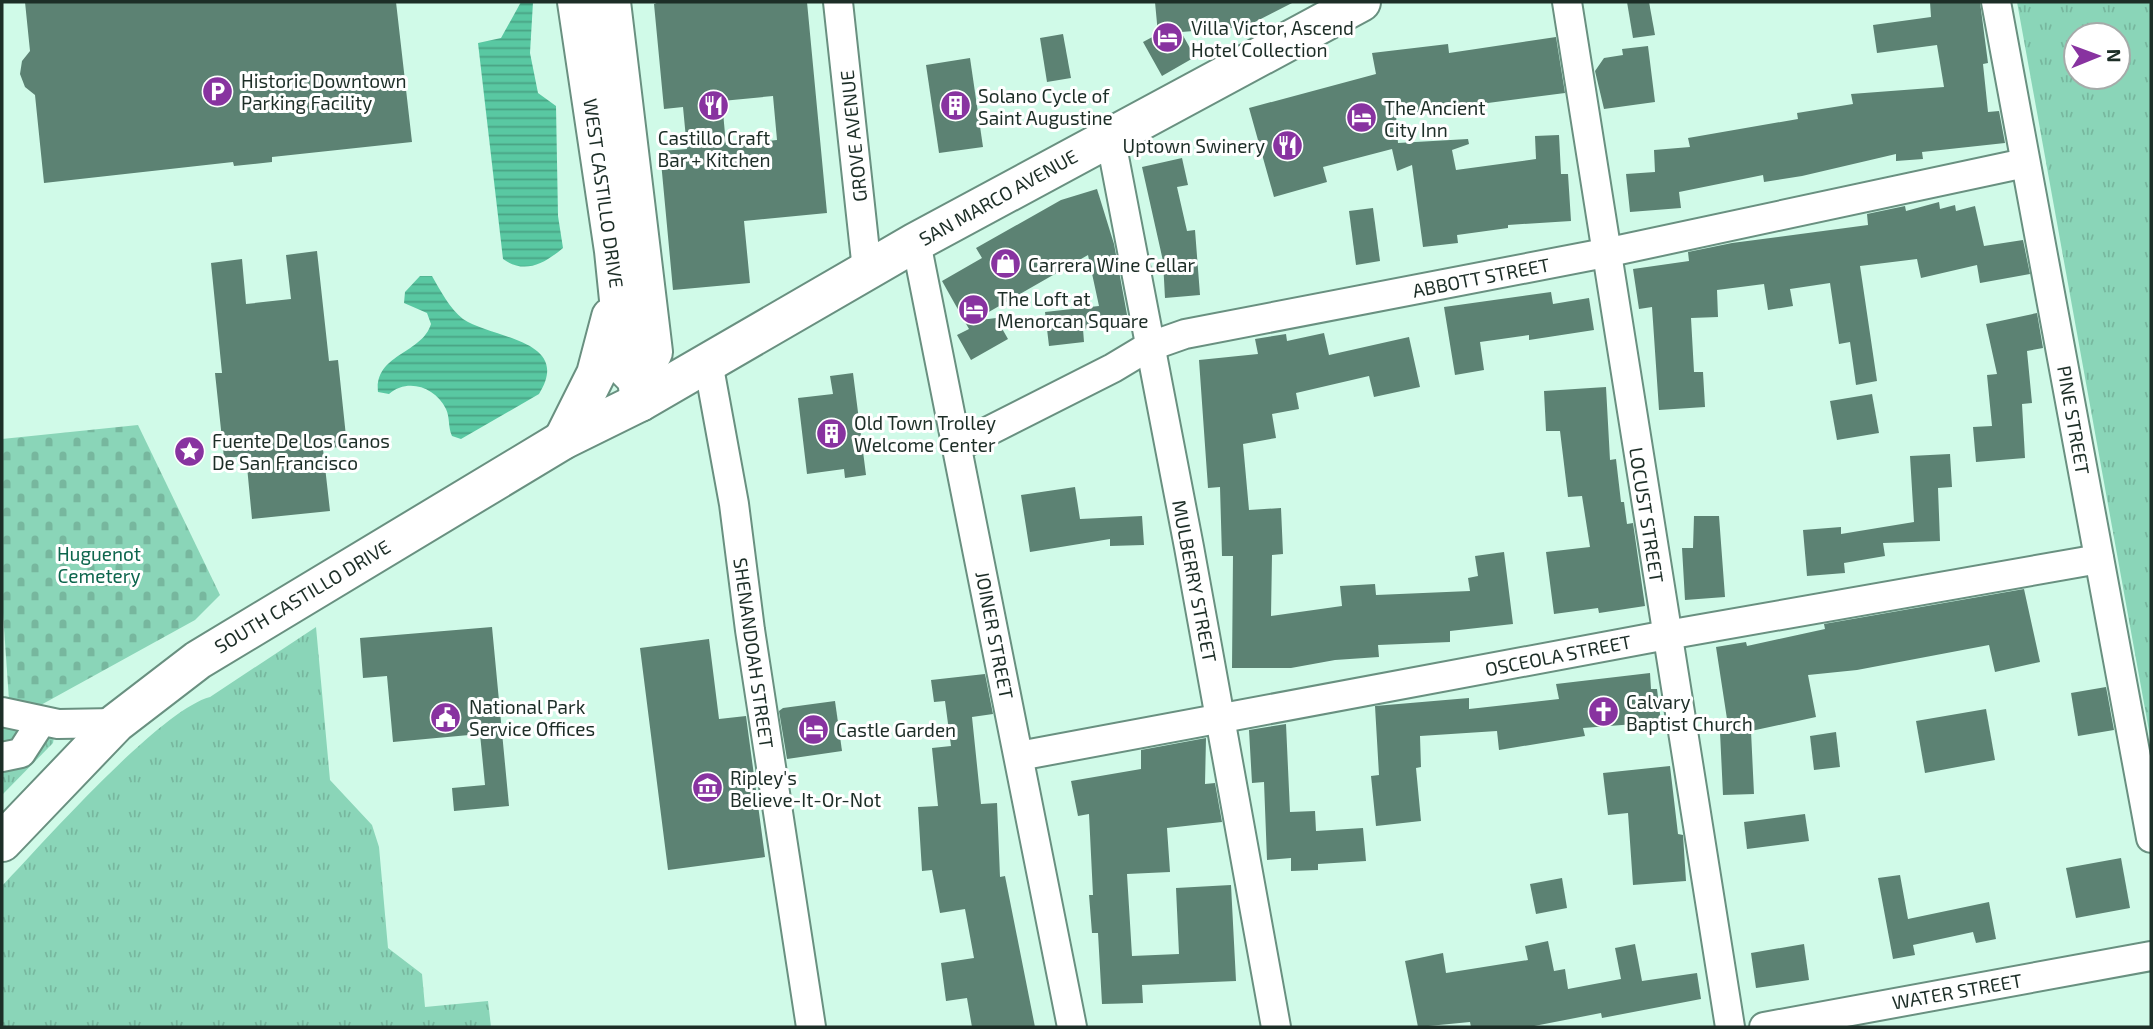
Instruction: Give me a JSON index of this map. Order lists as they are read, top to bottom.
{
  "streets": {
    "main road": ["WEST CASTILLO DRIVE", "SAN MARCO AVENUE", "SOUTH CASTILLO DRIVE"],
    "street": [
      "GROVE AVENUE",
      "ABBOTT STREET",
      "PINE STREET",
      "LOCUST STREET",
      "MULBERRY STREET",
      "JOINER STREET",
      "SHENANDOAH STREET",
      "OSCEOLA STREET",
      "WATER STREET"
    ]
  },
  "crossings": [
    ["GROVE AVENUE", "SAN MARCO AVENUE"],
    ["WEST CASTILLO DRIVE", "SAN MARCO AVENUE"],
    ["WEST CASTILLO DRIVE", "SOUTH CASTILLO DRIVE"],
    ["SAN MARCO AVENUE", "MULBERRY STREET"],
    ["SAN MARCO AVENUE", "SOUTH CASTILLO DRIVE"],
    ["SAN MARCO AVENUE", "JOINER STREET"],
    ["SAN MARCO AVENUE", "SHENANDOAH STREET"],
    ["ABBOTT STREET", "PINE STREET"],
    ["ABBOTT STREET", "LOCUST STREET"],
    ["ABBOTT STREET", "MULBERRY STREET"],
    ["ABBOTT STREET", "JOINER STREET"],
    ["PINE STREET", "OSCEOLA STREET"],
    ["LOCUST STREET", "OSCEOLA STREET"],
    ["MULBERRY STREET", "OSCEOLA STREET"],
    ["JOINER STREET", "OSCEOLA STREET"]
  ],
  "parks": ["Huguenot Cemetery"],
  "places": {
    "hotel": [
      "Villa Victor, Ascend Hotel Collection",
      "The Ancient City Inn",
      "The Loft at Menorcan Square",
      "Castle Garden"
    ],
    "parking": ["Historic Downtown Parking Facility"],
    "restaurant": ["Castillo Craft Bar + Kitchen", "Uptown Swinery"],
    "building": ["Solano Cycle of Saint Augustine", "Old Town Trolley Welcome Center"],
    "shop": ["Carrera Wine Cellar"],
    "place": ["Fuente De Los Canos De San Francisco"],
    "church": ["Calvary Baptist Church"],
    "public building": ["National Park Service Offices"],
    "museum": ["Ripley's Believe-It-Or-Not"]
  },
  "north": "right"
}
